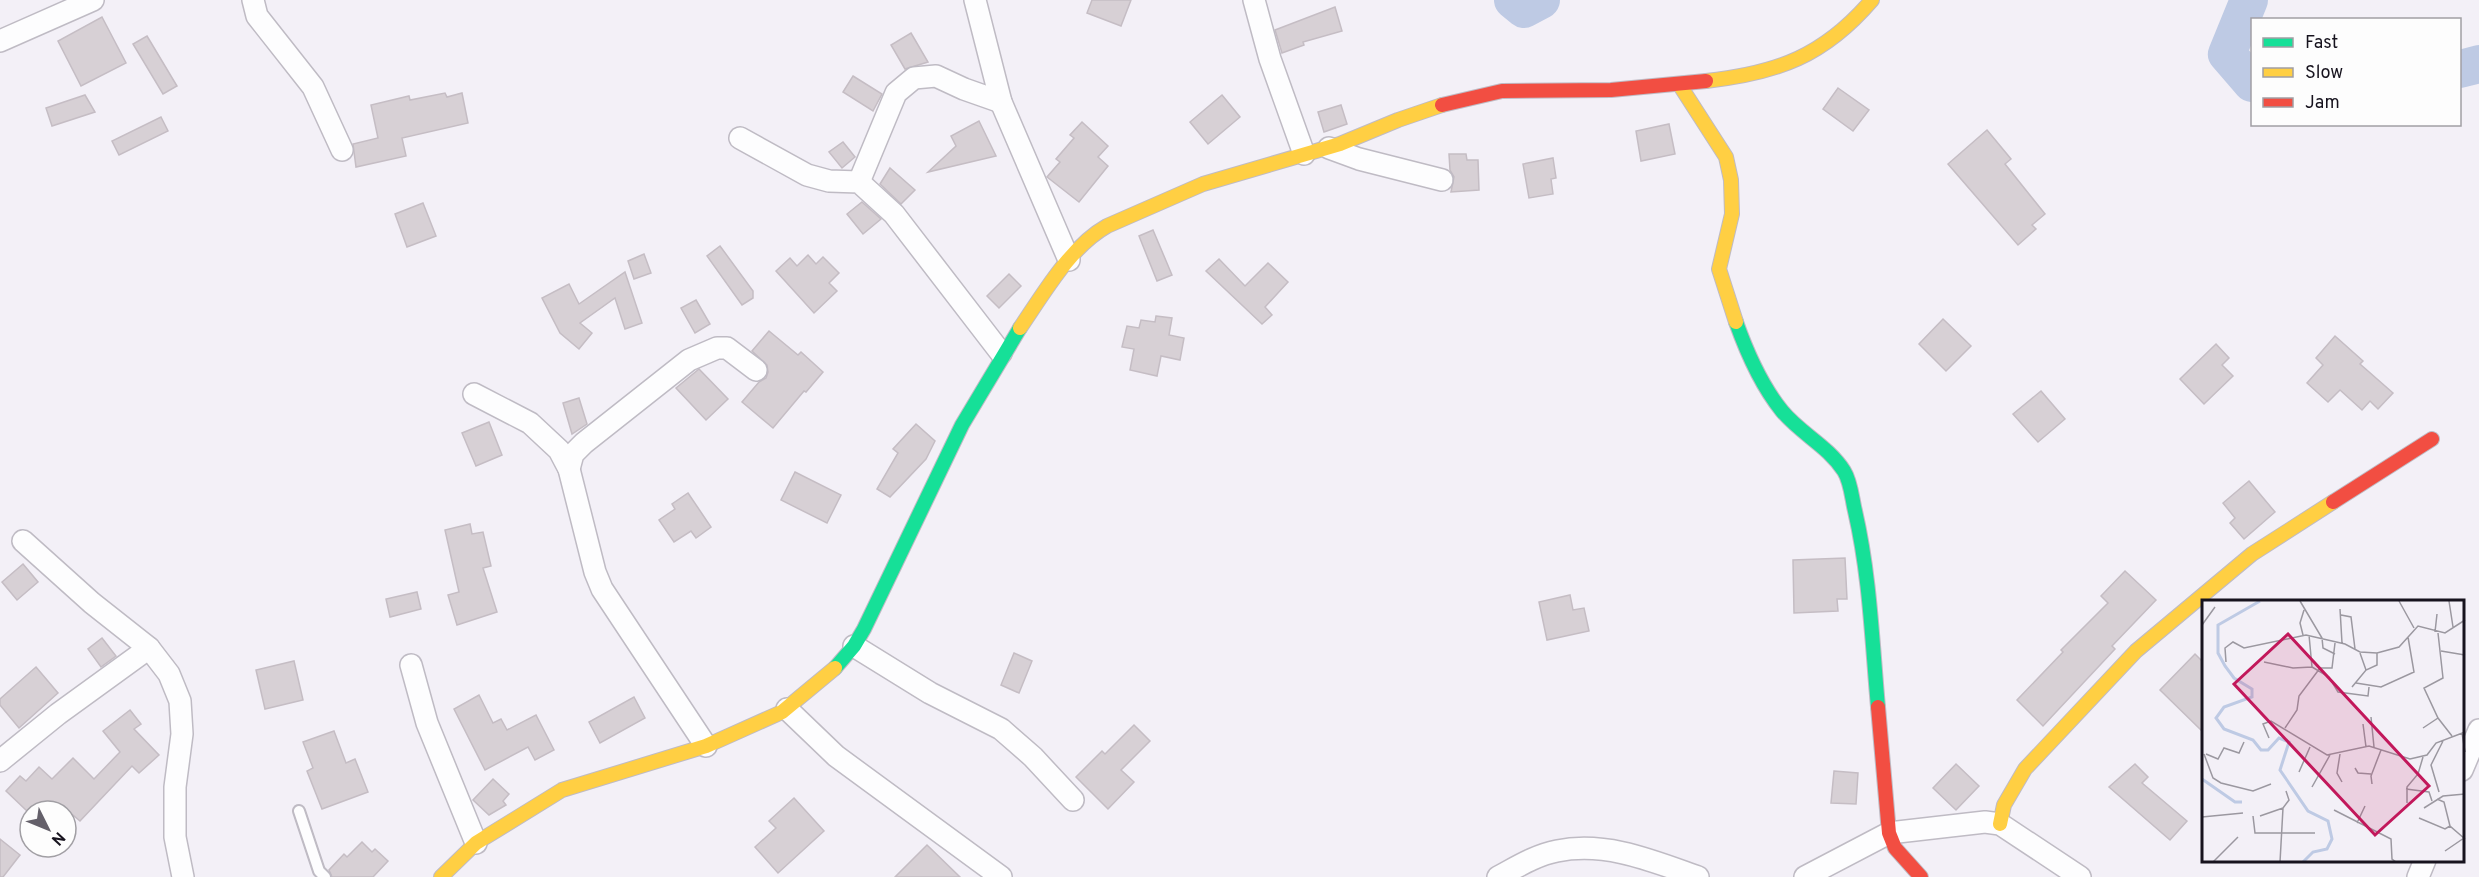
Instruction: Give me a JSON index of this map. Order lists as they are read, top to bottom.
{
  "legend": ["Fast", "Slow", "Jam"],
  "north": "bottom right"
}
